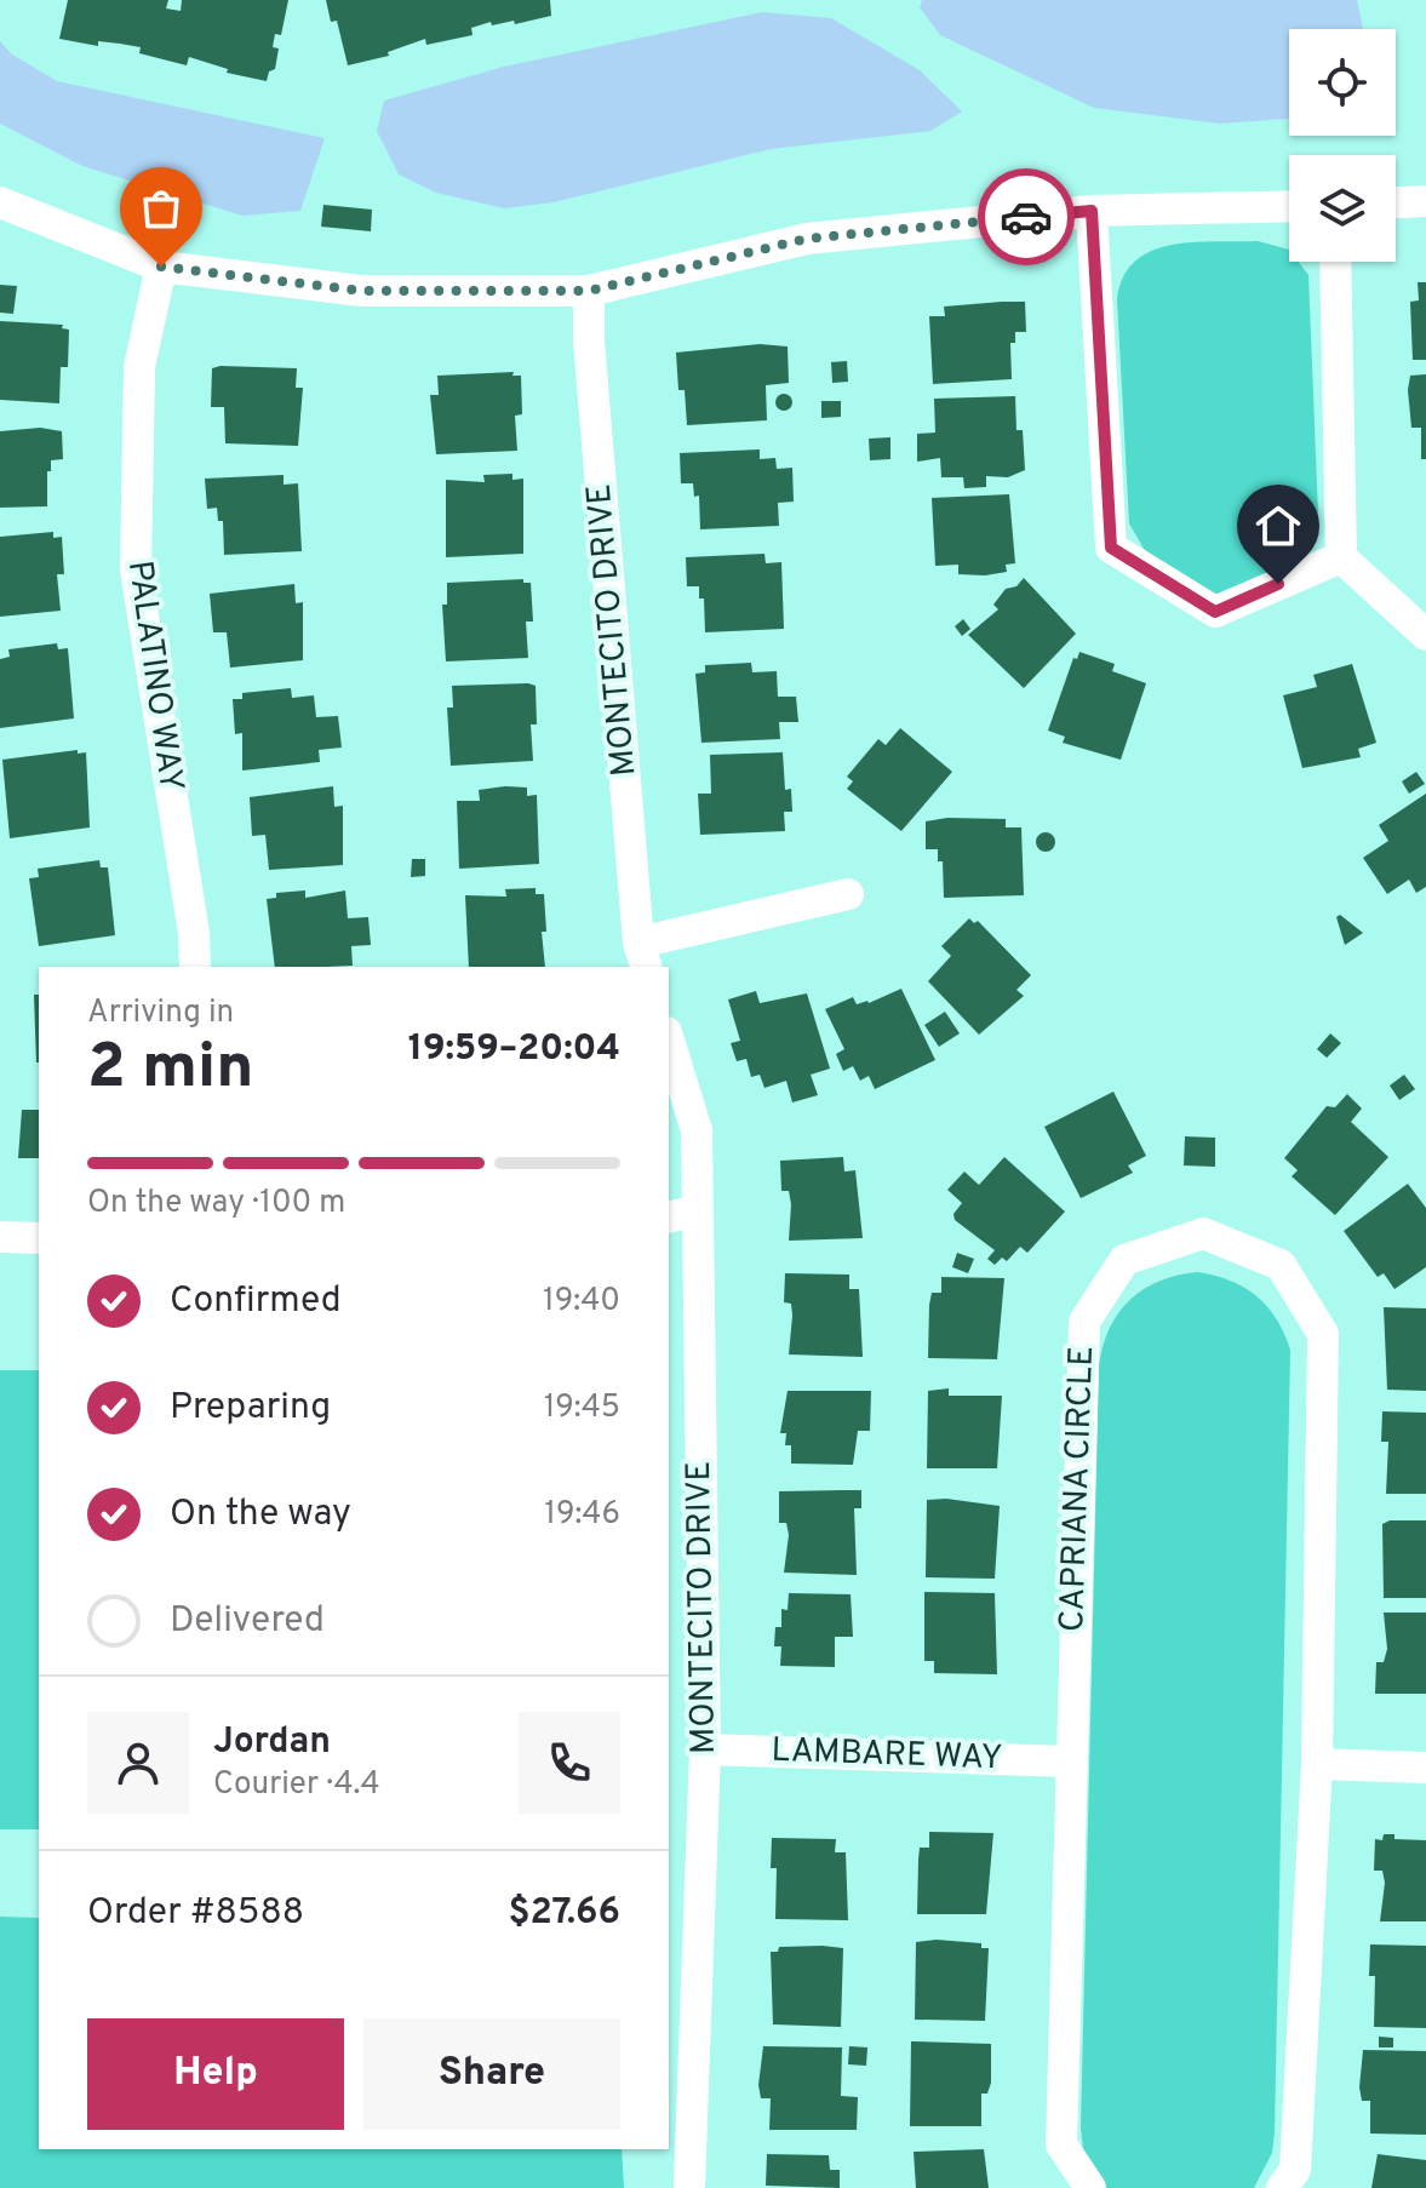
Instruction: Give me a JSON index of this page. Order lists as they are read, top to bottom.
{
  "streets": {
    "street": [
      "MONTECITO DRIVE",
      "PALATINO WAY",
      "CAPRIANA CIRCLE",
      "LAMBARE WAY"
    ]
  },
  "crossings": [
    ["MONTECITO DRIVE", "LAMBARE WAY"],
    ["CAPRIANA CIRCLE", "LAMBARE WAY"]
  ],
  "page": {
    "heading": ["2 min", "Arriving in", "19:59–20:04"],
    "panel": [
      "Jordan",
      "Courier · 4.4",
      "Order #8588",
      "$27.66"
    ],
    "bar": "On the way · 100 m",
    "list": [
      ["Confirmed", "19:40"],
      ["Preparing", "19:45"],
      ["On the way", "19:46"],
      "Delivered"
    ],
    "buttons": ["Help", "Share"]
  }
}
